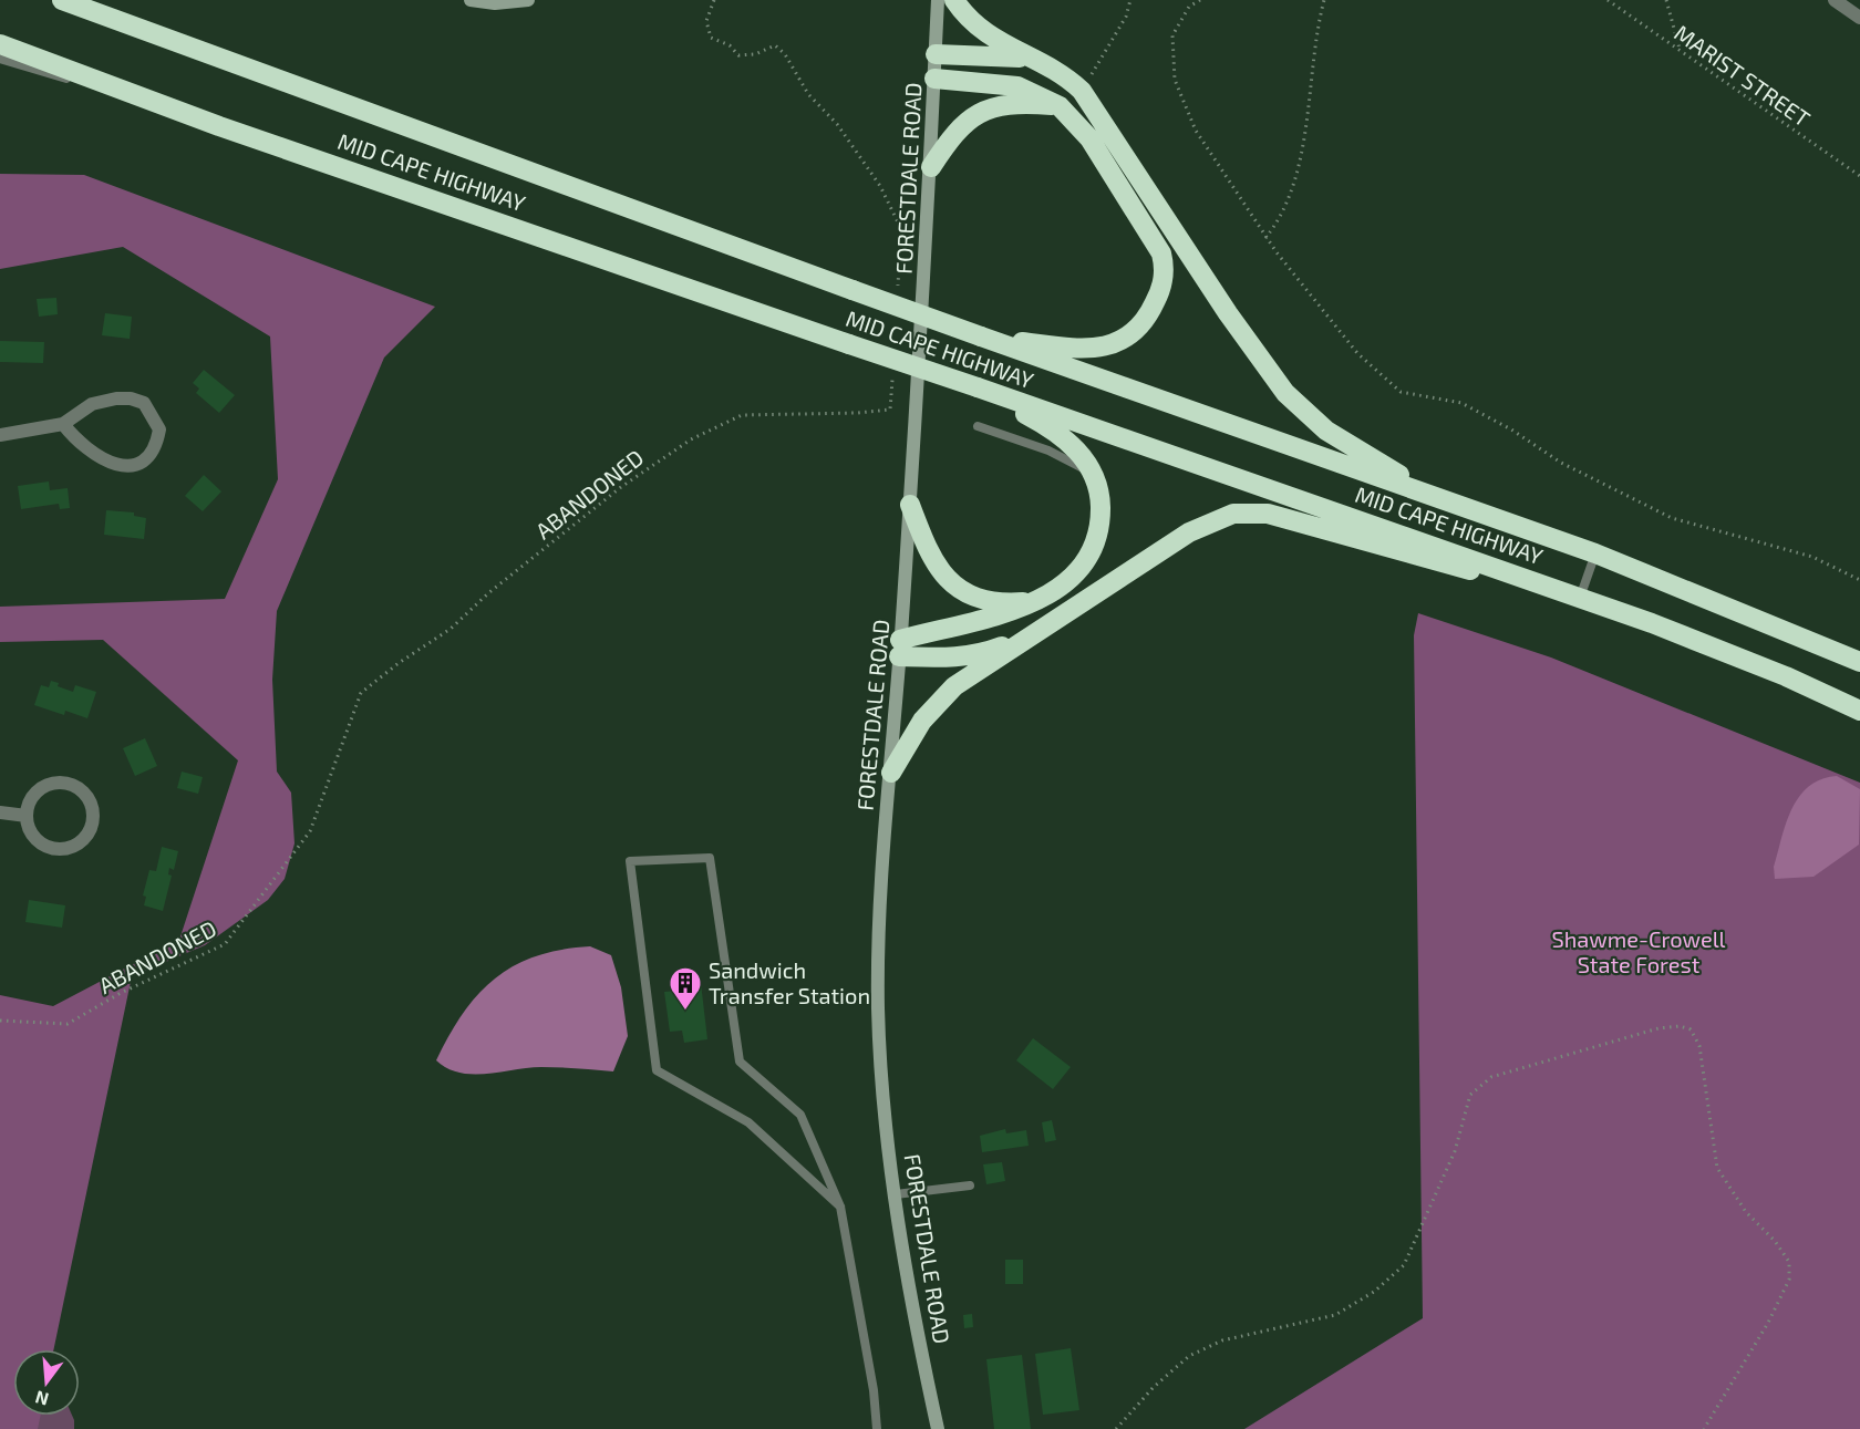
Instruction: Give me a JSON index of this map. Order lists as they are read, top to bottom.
{
  "streets": {
    "highway": ["MID CAPE HIGHWAY"],
    "main road": ["FORESTDALE ROAD"],
    "path": ["MARIST STREET", "ABANDONED"]
  },
  "parks": ["Shawme-Crowell State Forest"],
  "places": {
    "building": ["Sandwich Transfer Station"]
  },
  "north": "bottom"
}
